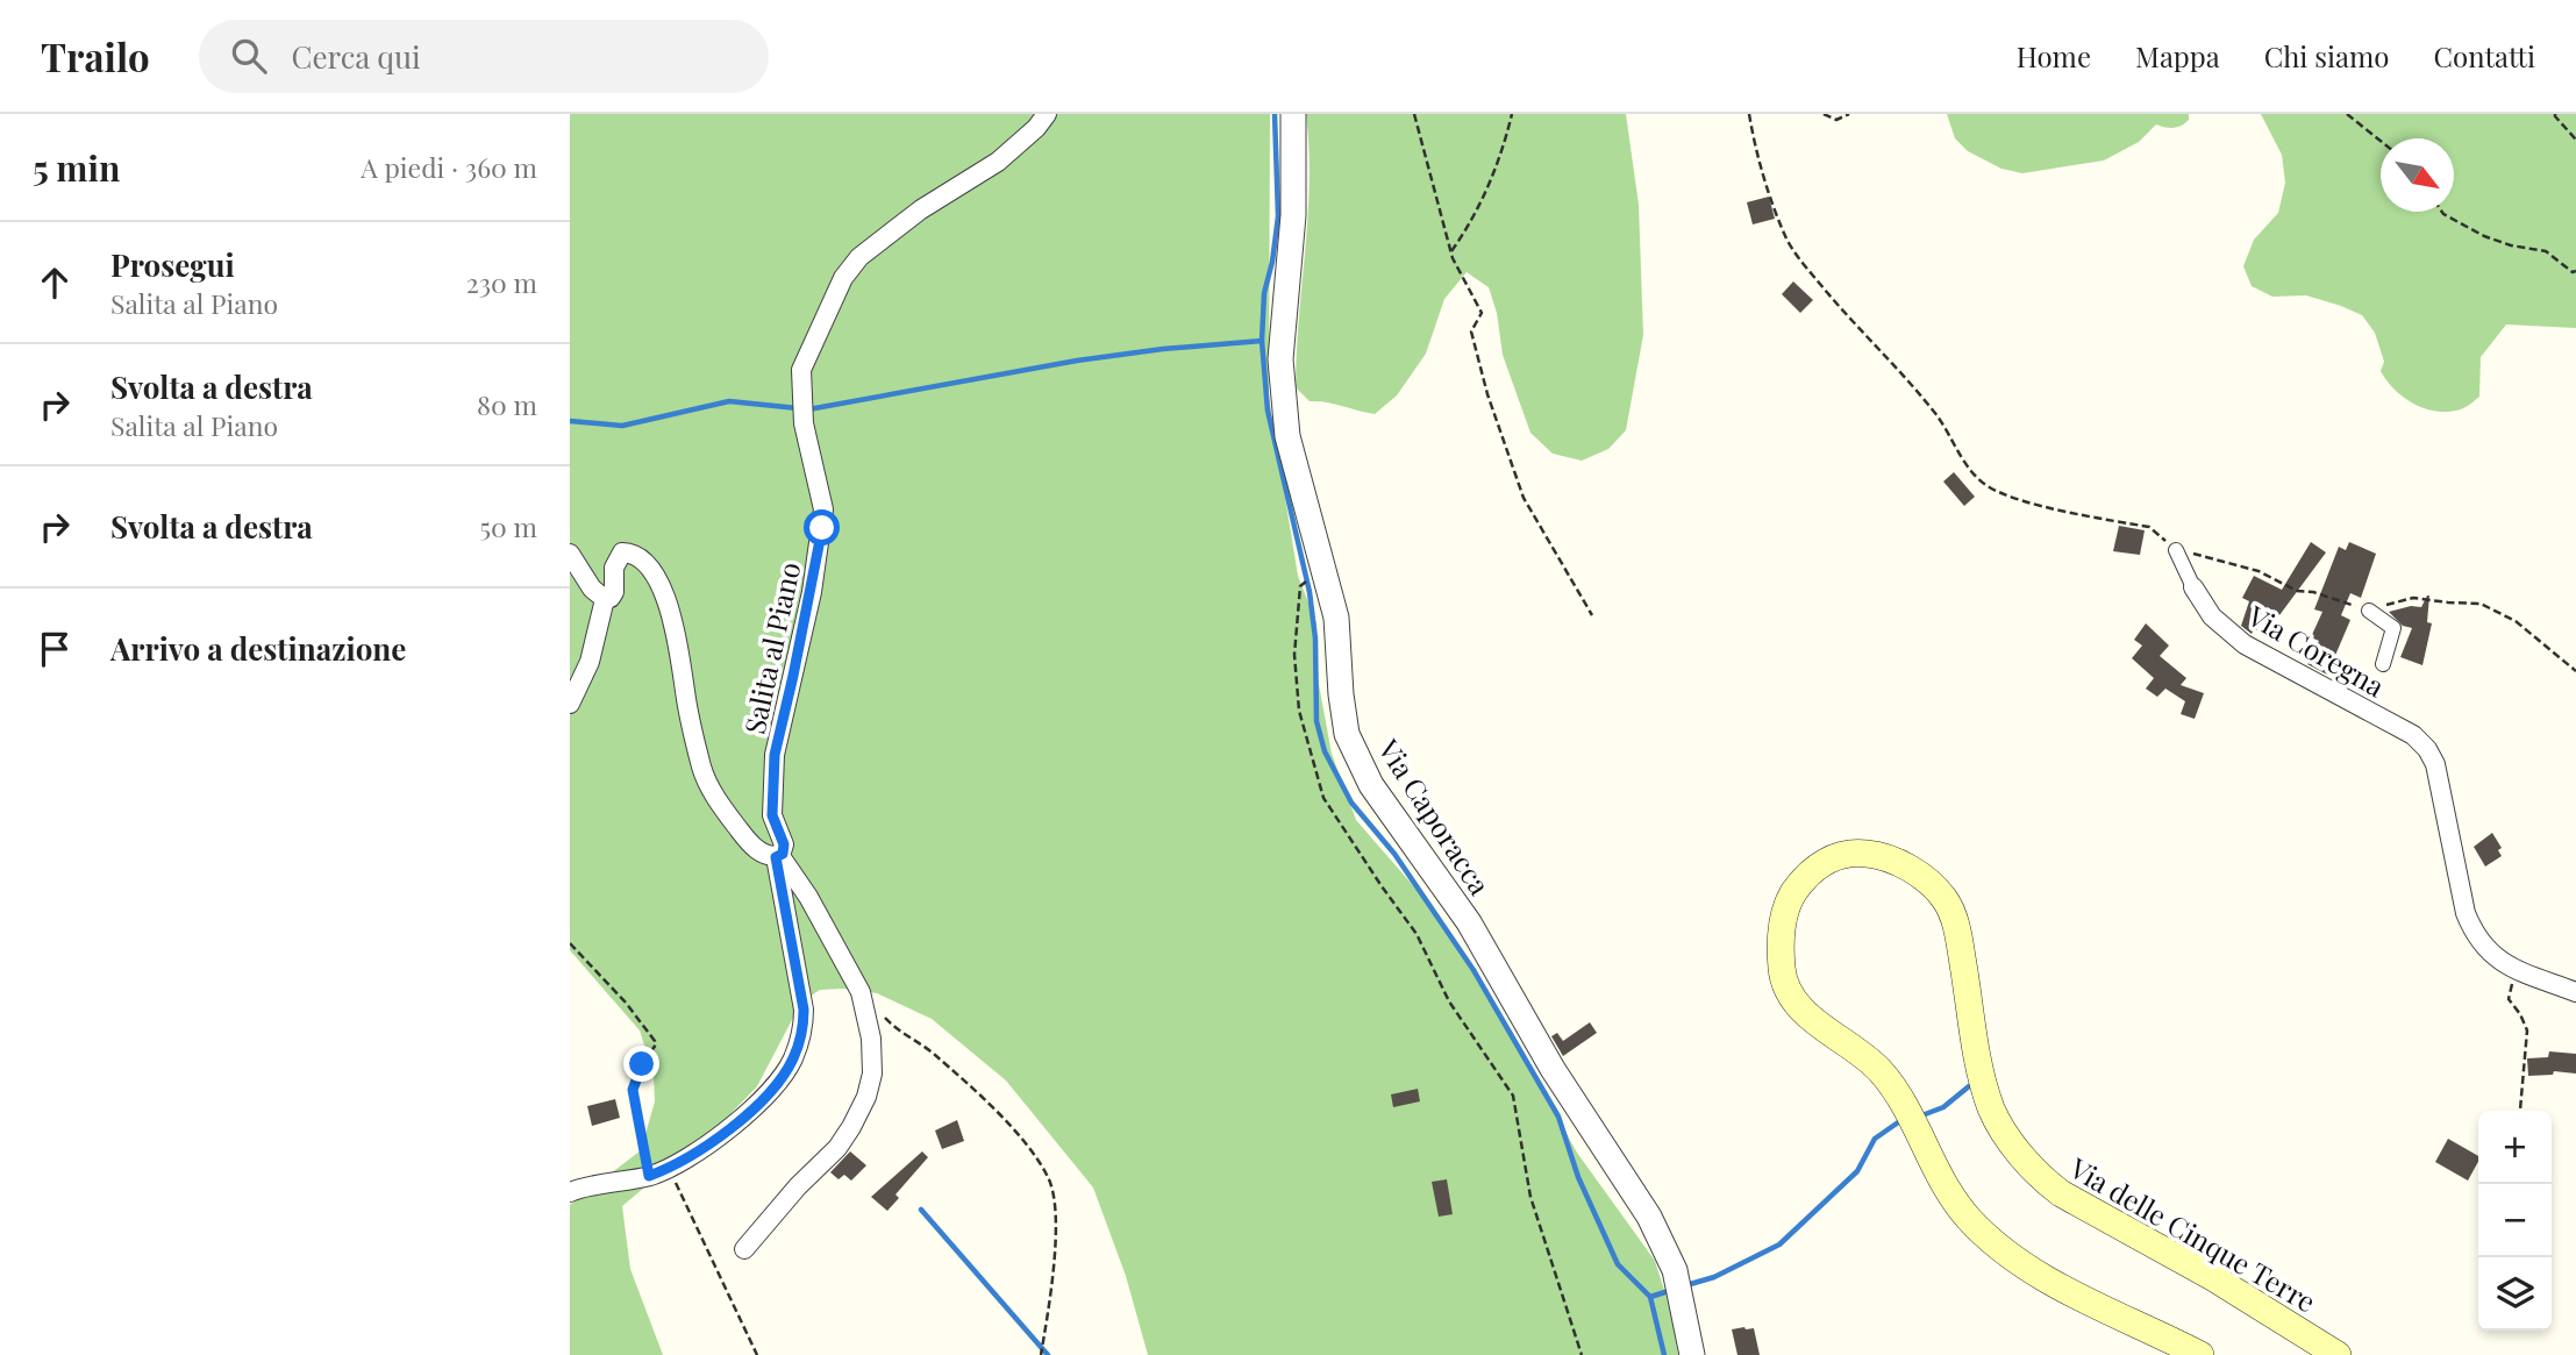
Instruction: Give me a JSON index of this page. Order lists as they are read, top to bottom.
{
  "streets": {
    "main road": ["Via delle Cinque Terre"],
    "street": ["Salita al Piano", "Via Coregna", "Via Caporacca"]
  },
  "north": "bottom right",
  "page": {
    "header": "Trailo",
    "search": "Cerca qui",
    "nav": [
      "Home",
      "Mappa",
      "Chi siamo",
      "Contatti"
    ],
    "heading": ["5 min", "A piedi · 360 m"],
    "list": [
      ["Prosegui", "Salita al Piano", "230 m"],
      ["Svolta a destra", "Salita al Piano", "80 m"],
      ["Svolta a destra", "50 m"],
      "Arrivo a destinazione"
    ],
    "map_buttons": ["+", "−"]
  }
}
